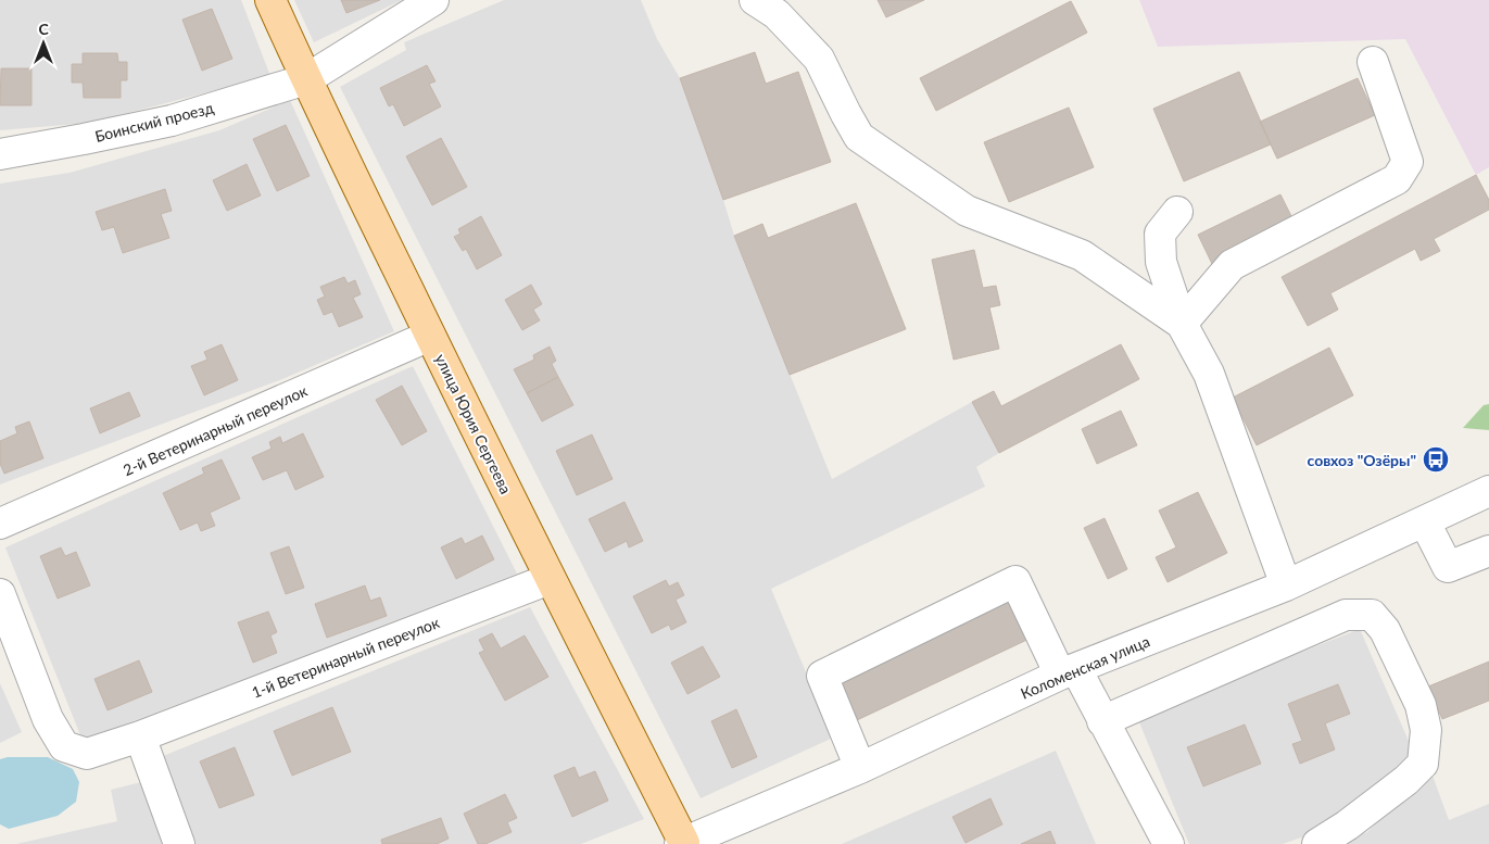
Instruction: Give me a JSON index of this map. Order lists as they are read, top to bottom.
{
  "streets": {
    "main road": ["улица Юрия Сергеева"],
    "street": [
      "Боинский проезд",
      "2-й Ветеринарный переулок",
      "1-й Ветеринарный переулок",
      "Коломенская улица"
    ]
  },
  "crossings": [
    ["Боинский проезд", "улица Юрия Сергеева"],
    ["улица Юрия Сергеева", "2-й Ветеринарный переулок"],
    ["улица Юрия Сергеева", "1-й Ветеринарный переулок"],
    ["улица Юрия Сергеева", "Коломенская улица"]
  ],
  "places": {
    "bus stop": ["совхоз \"Озёры\""]
  },
  "north": "top"
}
